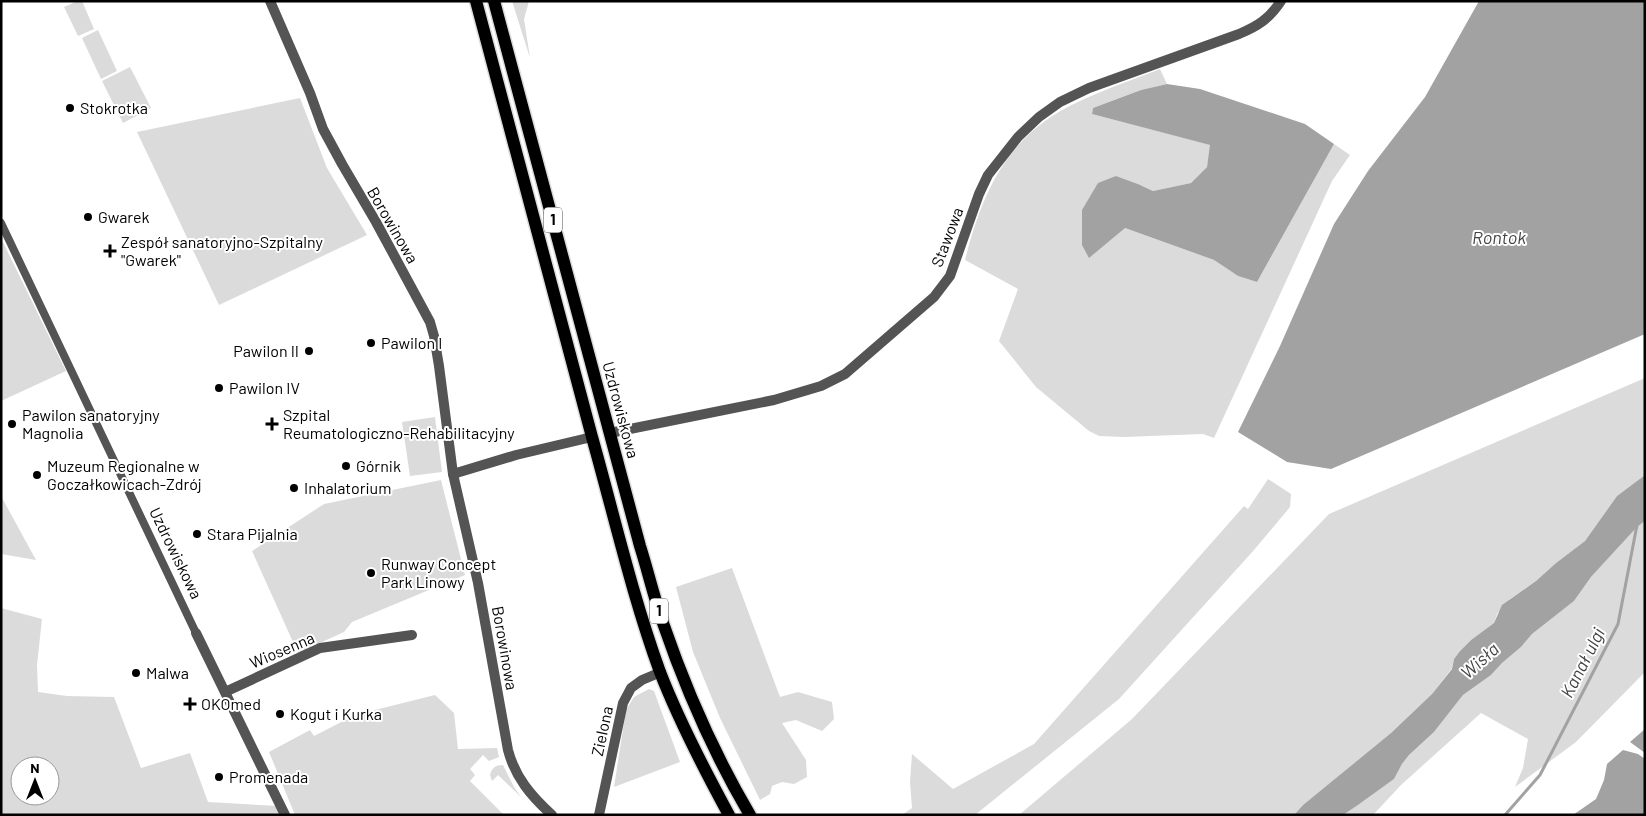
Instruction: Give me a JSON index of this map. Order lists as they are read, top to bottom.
{
  "streets": {
    "main road": ["1", "Uzdrowiskowa"],
    "street": [
      "Borowinowa",
      "Stawowa",
      "Wiosenna",
      "Zielona"
    ]
  },
  "crossings": [
    ["1", "Zielona"],
    ["Stawowa", "Uzdrowiskowa"],
    ["Uzdrowiskowa", "Wiosenna"]
  ],
  "water": ["Rontok", "Wisła", "Kanał ulgi"],
  "places": {
    "other": [
      "Stokrotka",
      "Gwarek",
      "Pawilon I",
      "Pawilon II",
      "Pawilon IV",
      "Pawilon sanatoryjny Magnolia",
      "Górnik",
      "Muzeum Regionalne w Goczałkowicach-Zdrój",
      "Inhalatorium",
      "Stara Pijalnia",
      "Runway Concept Park Linowy",
      "Malwa",
      "Kogut i Kurka",
      "Promenada"
    ],
    "health": ["Zespół sanatoryjno-Szpitalny \"Gwarek\"", "Szpital Reumatologiczno-Rehabilitacyjny", "OKOmed"]
  },
  "north": "top"
}
